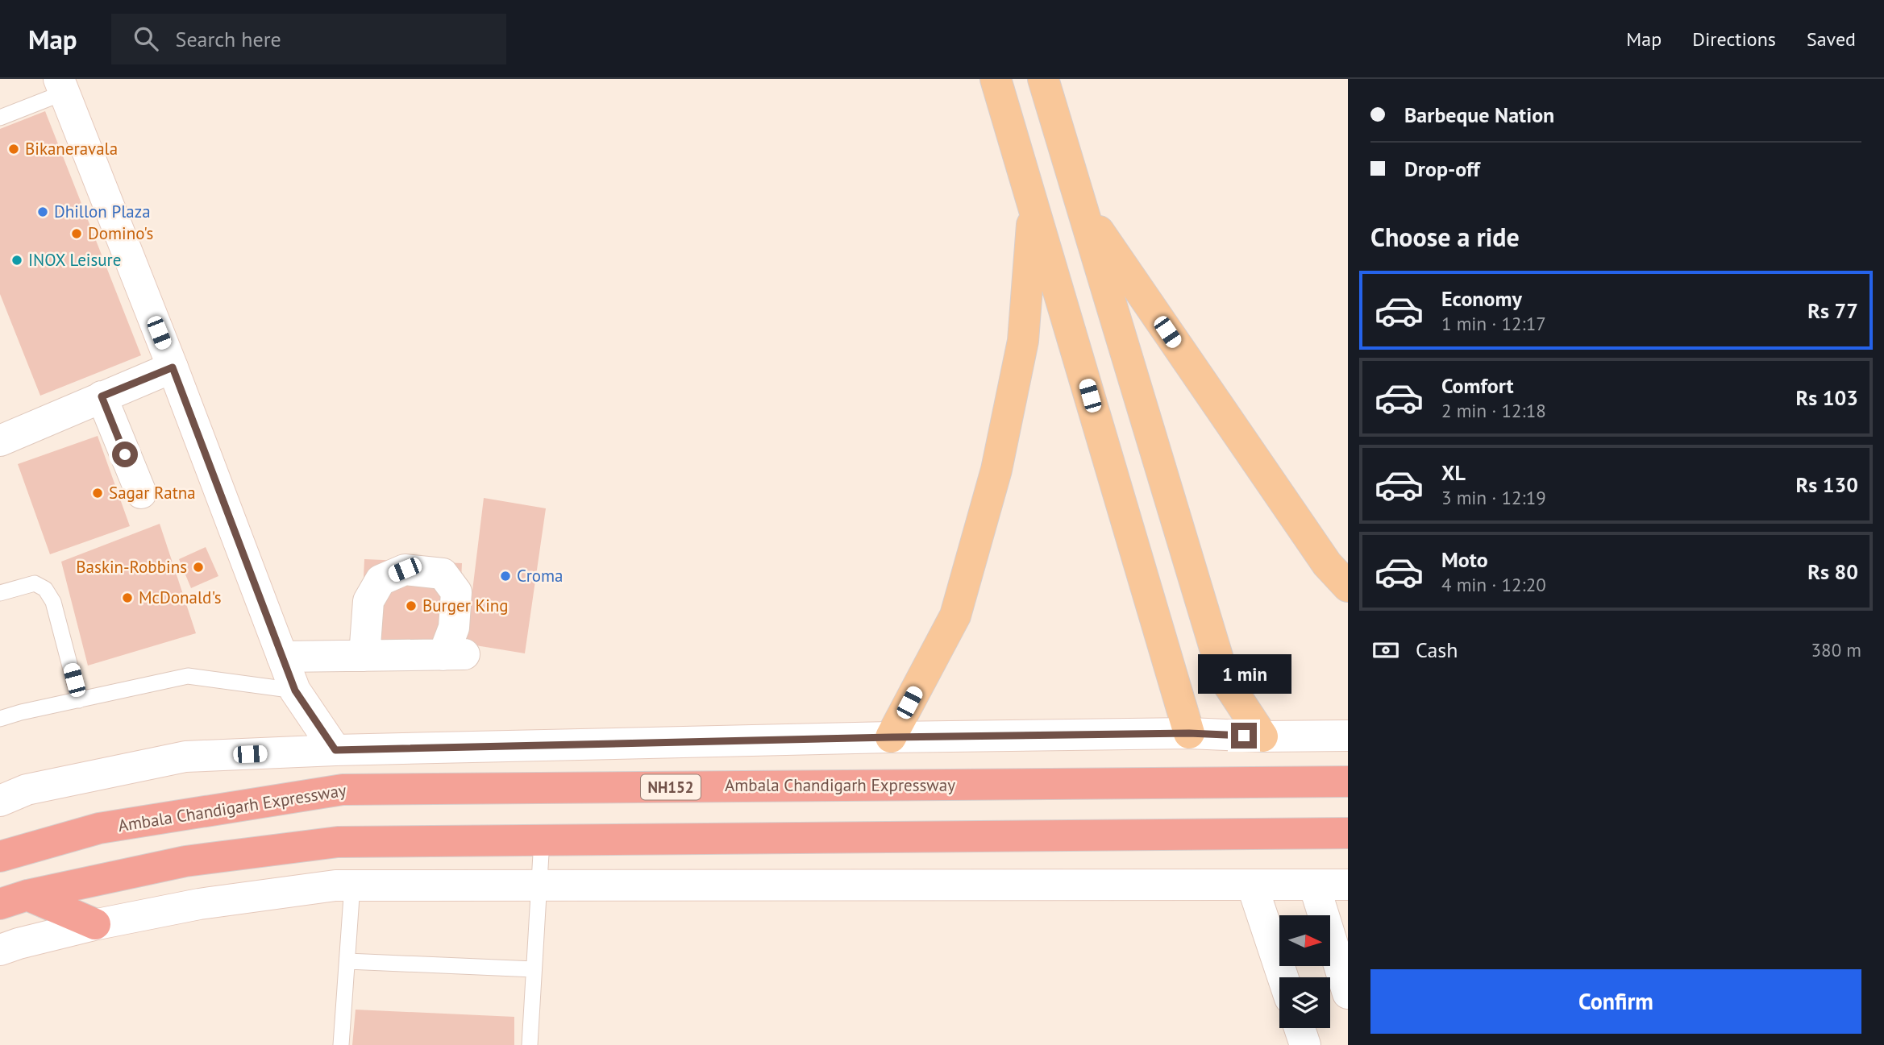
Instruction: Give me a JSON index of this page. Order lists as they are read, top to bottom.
{
  "streets": {
    "highway": ["Ambala Chandigarh Expressway", "NH152"]
  },
  "places": [
    "Bikaneravala",
    "Dhillon Plaza",
    "Domino's",
    "INOX Leisure",
    "Sagar Ratna",
    "Baskin-Robbins",
    "Croma",
    "McDonald's",
    "Burger King"
  ],
  "north": "right",
  "page": {
    "header": "Map",
    "search": "Search here",
    "nav": ["Map", "Directions", "Saved"],
    "banner": ["Barbeque Nation", "Drop-off"],
    "heading": "Choose a ride",
    "list": [
      {
        "name": "Economy",
        "note": "1 min · 12:17",
        "value": "Rs 77"
      },
      {
        "name": "Comfort",
        "note": "2 min · 12:18",
        "value": "Rs 103"
      },
      {
        "name": "XL",
        "note": "3 min · 12:19",
        "value": "Rs 130"
      },
      {
        "name": "Moto",
        "note": "4 min · 12:20",
        "value": "Rs 80"
      }
    ],
    "pay": ["Cash", "380 m"],
    "bubble": "1 min",
    "buttons": "Confirm"
  }
}
